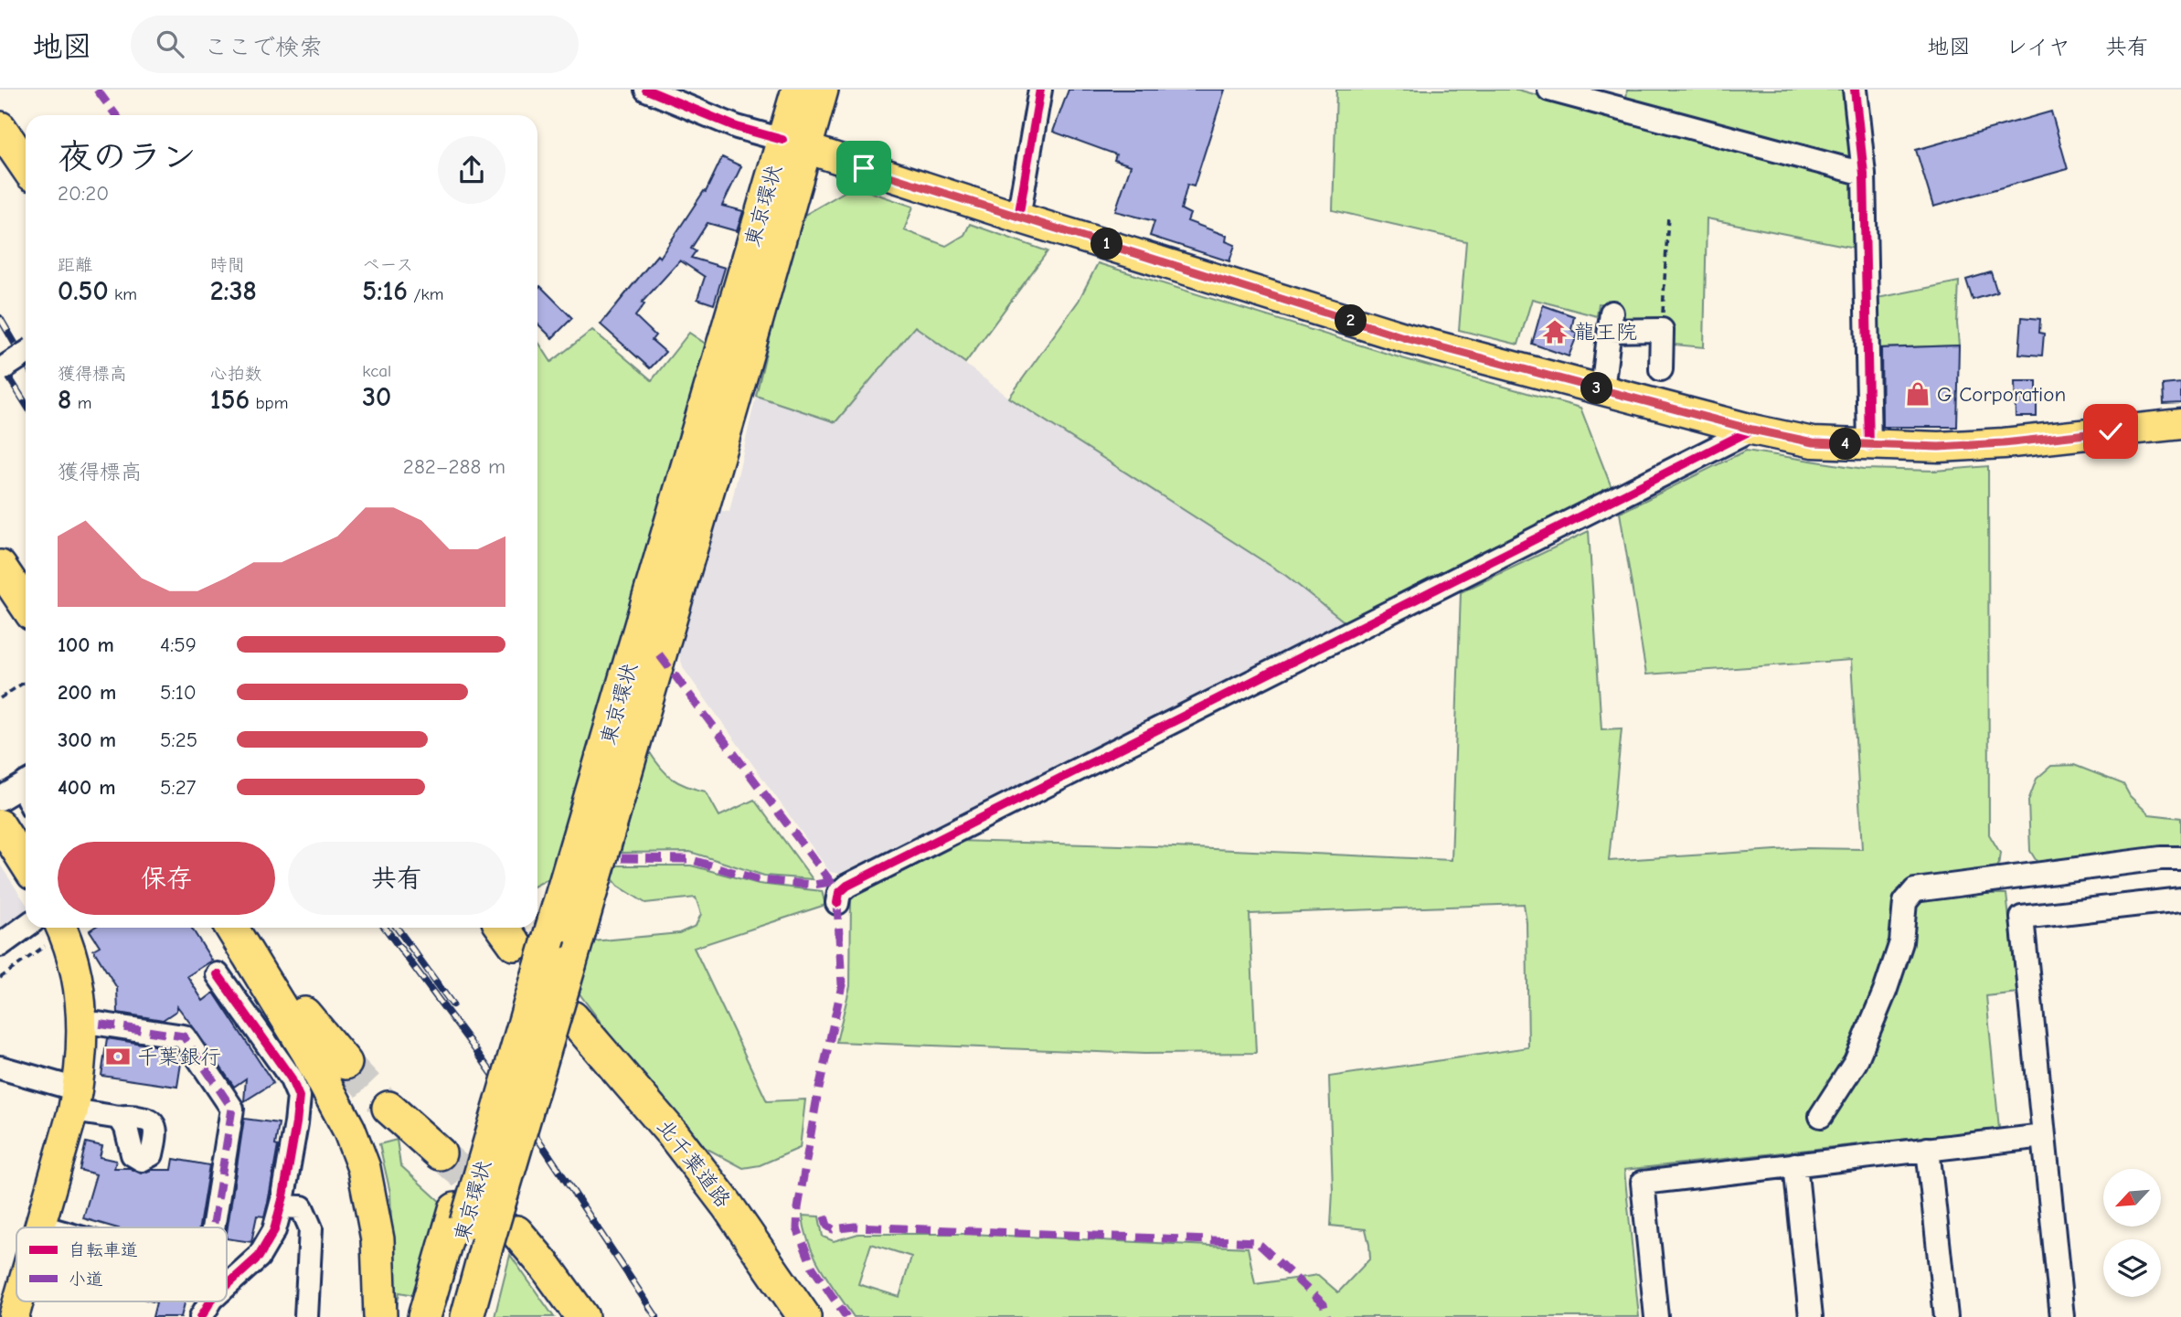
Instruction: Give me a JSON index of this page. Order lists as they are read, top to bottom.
{
  "streets": {
    "highway": ["東京環状", "北千葉道路"]
  },
  "places": {
    "temple": ["龍王院"],
    "shop": ["G Corporation"],
    "bank": ["千葉銀行"]
  },
  "legend": ["自転車道", "小道"],
  "north": "bottom left",
  "page": {
    "header": "地図",
    "search": "ここで検索",
    "nav": ["地図", "レイヤ", "共有"],
    "heading": ["夜のラン", "20:20"],
    "stats": [
      ["距離", "0.50 km"],
      ["時間", "2:38"],
      ["ペース", "5:16 /km"],
      ["獲得標高", "8 m"],
      ["心拍数", "156 bpm"],
      ["kcal", "30"]
    ],
    "pins": [
      "1",
      "2",
      "3",
      "4"
    ],
    "chart": ["獲得標高", "282–288 m"],
    "list": [
      {
        "name": "100 m",
        "note": "4:59"
      },
      {
        "name": "200 m",
        "note": "5:10"
      },
      {
        "name": "300 m",
        "note": "5:25"
      },
      {
        "name": "400 m",
        "note": "5:27"
      }
    ],
    "buttons": ["保存", "共有"]
  }
}
